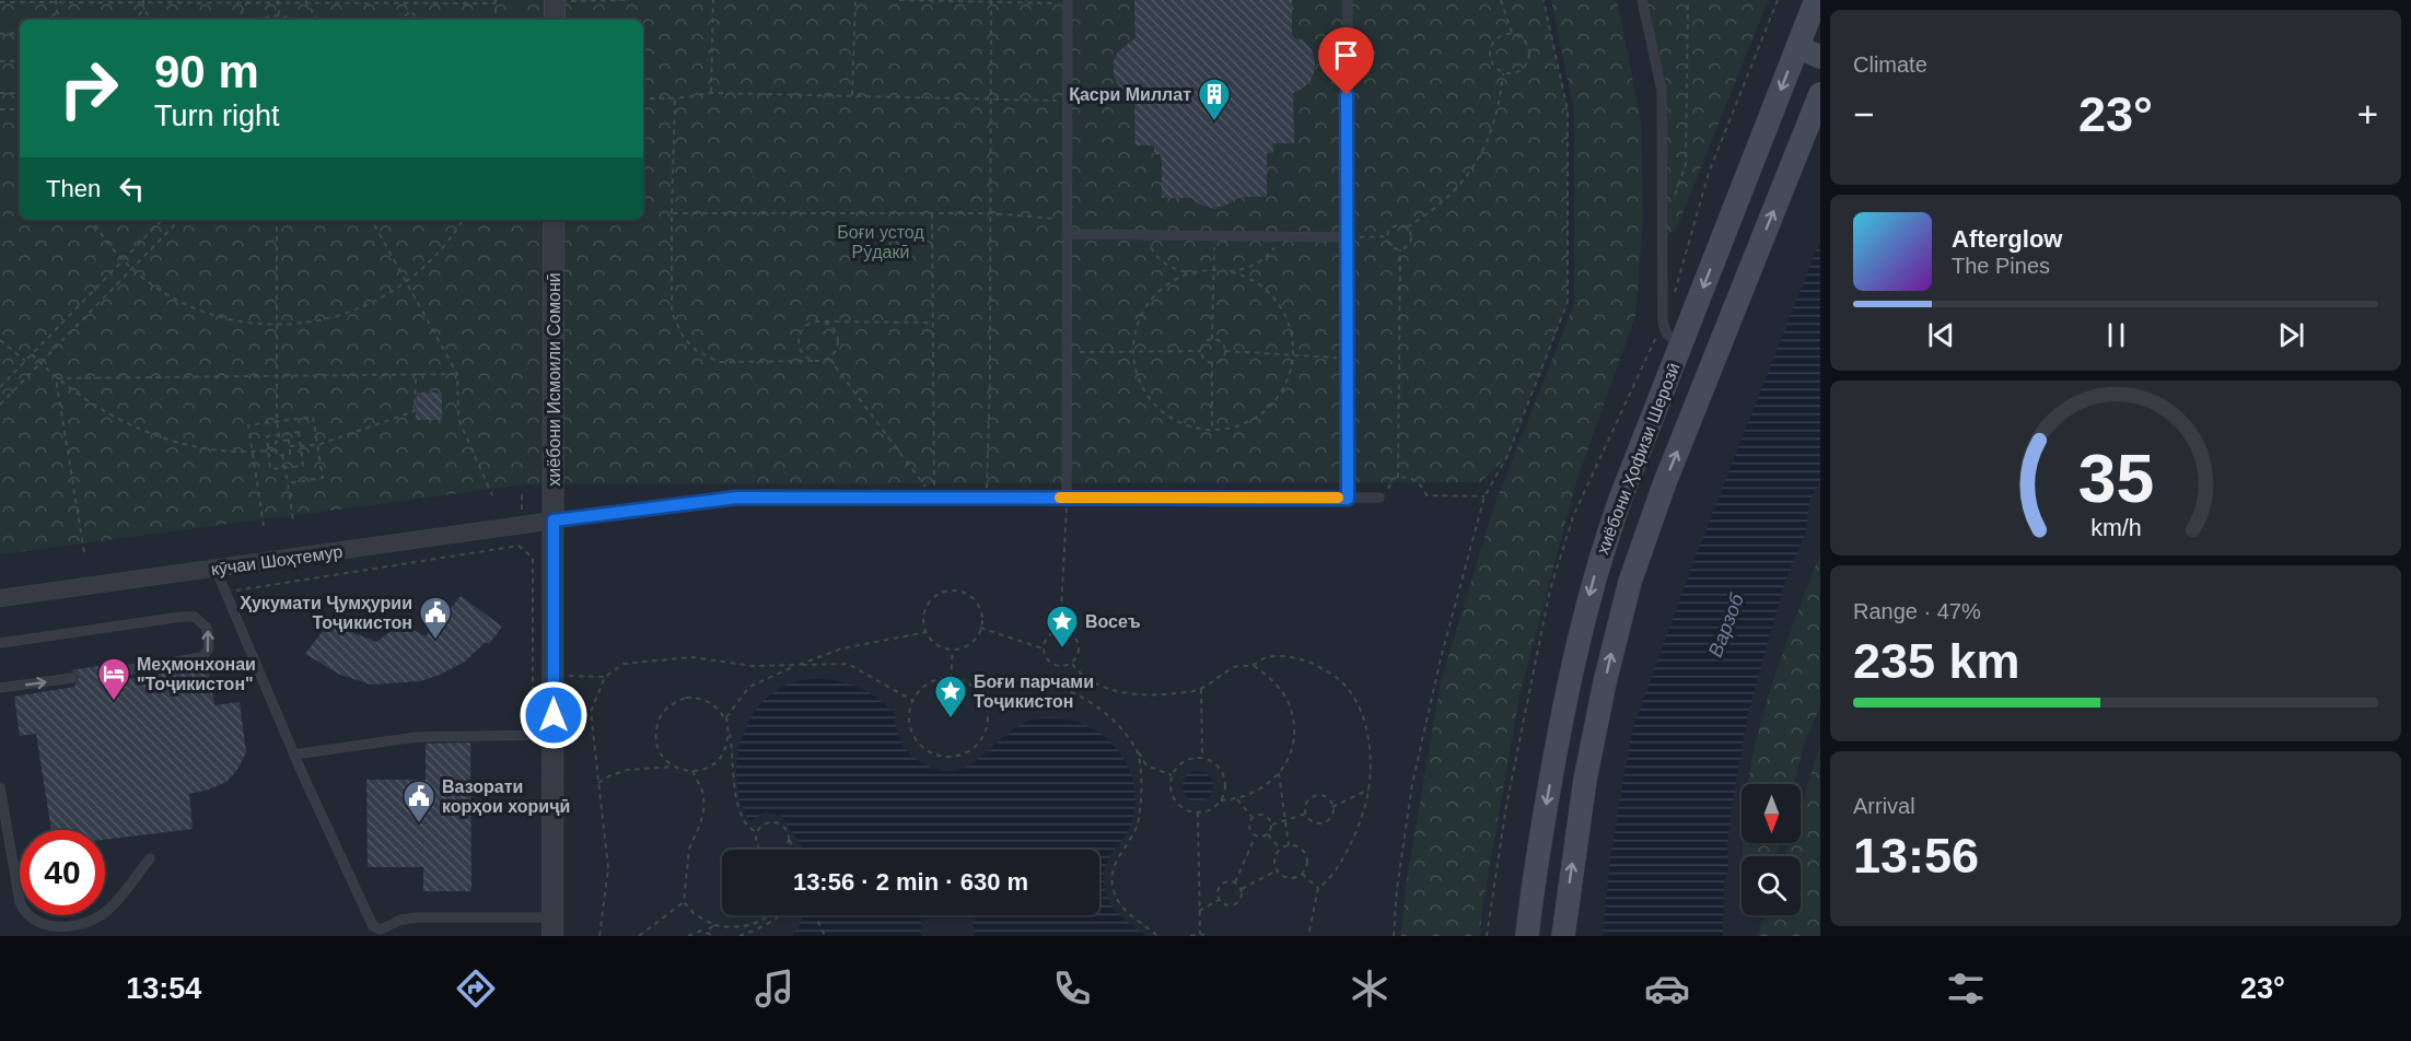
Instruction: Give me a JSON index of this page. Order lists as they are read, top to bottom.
{
  "streets": {
    "main road": ["хиёбони Ҳофизи Шерозӣ"],
    "street": ["хиёбони Исмоили Сомонӣ", "кӯчаи Шоҳтемур"]
  },
  "crossings": [
    ["хиёбони Исмоили Сомонӣ", "кӯчаи Шоҳтемур"]
  ],
  "water": ["Варзоб"],
  "parks": ["Боғи устод Рӯдакӣ"],
  "places": {
    "building": ["Қасри Миллат"],
    "public building": ["Ҳукумати Ҷумҳурии Тоҷикистон", "Вазорати корҳои хориҷӣ"],
    "place": ["Восеъ", "Боғи парчами Тоҷикистон"],
    "hotel": ["Меҳмонхонаи \"Тоҷикистон\""]
  },
  "north": "bottom",
  "page": {
    "tile": [
      "Climate",
      ["Range · 47%", "235 km"],
      ["Arrival", "13:56"]
    ],
    "turn": ["90 m", "Turn right"],
    "heat": ["−", "23°", "+"],
    "then": "Then",
    "song": ["Afterglow", "The Pines"],
    "limit": "40",
    "trip": "13:56 · 2 min · 630 m",
    "tabs": ["13:54", "23°"],
    "gauge": ["35", "km/h"]
  }
}
